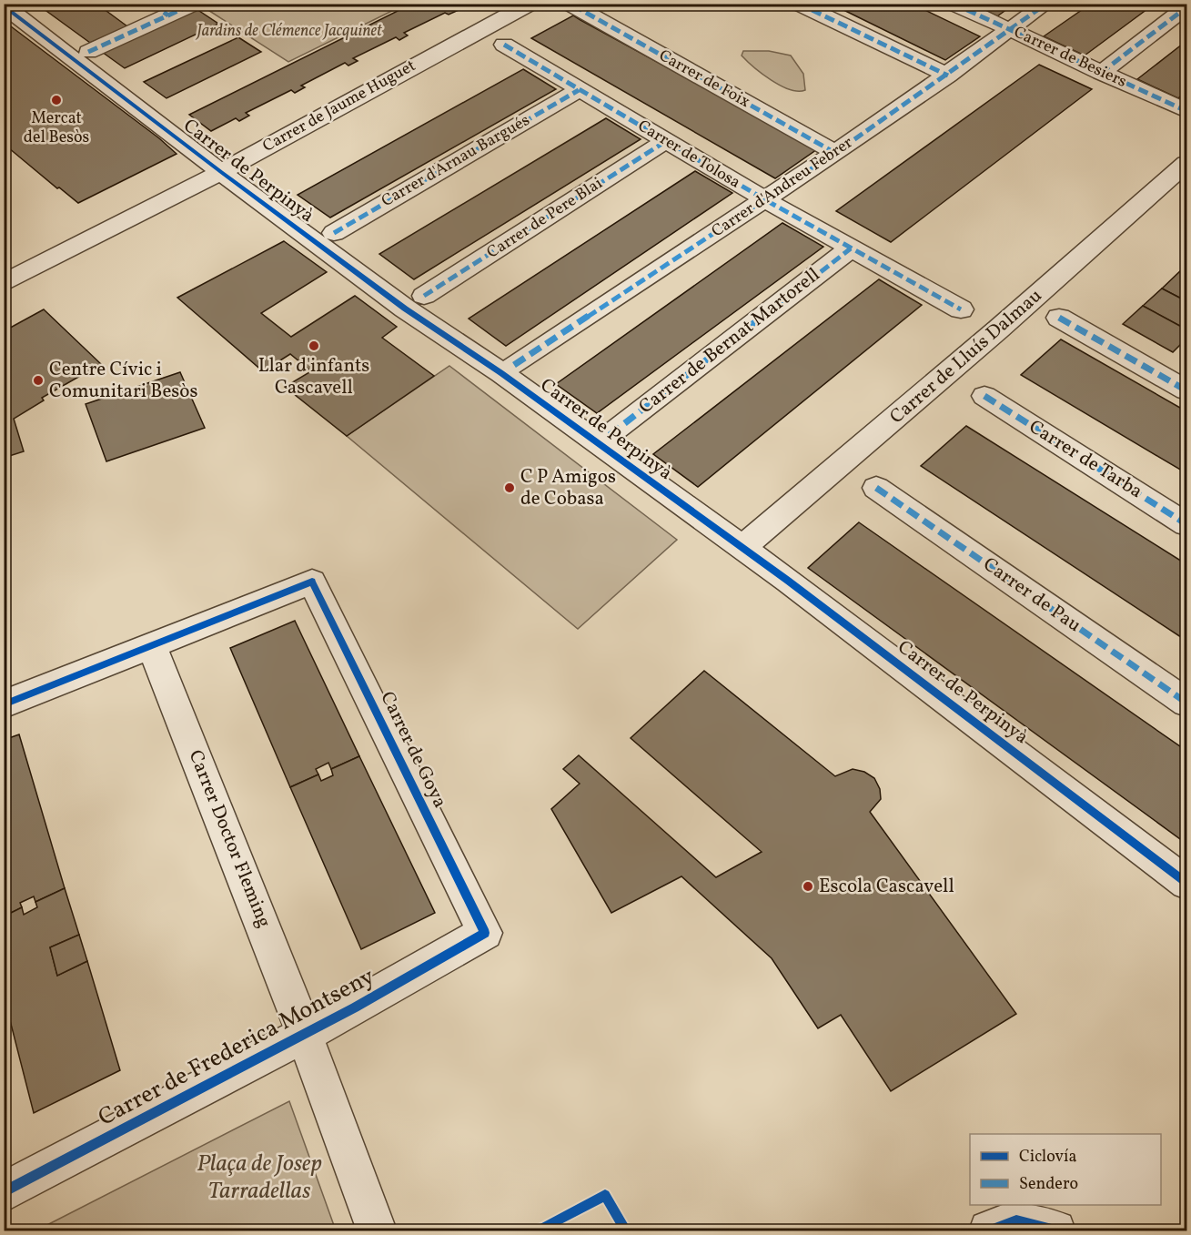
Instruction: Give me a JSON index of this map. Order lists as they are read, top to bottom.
{
  "streets": {
    "street": [
      "Carrer de Besiers",
      "Carrer de Foix",
      "Carrer de Jaume Huguet",
      "Carrer de Tolosa",
      "Carrer d'Arnau Bargués",
      "Carrer de Perpinyà",
      "Carrer d'Andreu Febrer",
      "Carrer de Pere Blai",
      "Carrer de Bernat Martorell",
      "Carrer de Lluís Dalmau",
      "Carrer de Tarba",
      "Carrer de Pau",
      "Carrer de Goya",
      "Carrer Doctor Fleming",
      "Carrer de Frederica Montseny"
    ]
  },
  "crossings": [
    ["Carrer de Besiers", "Carrer d'Andreu Febrer"],
    ["Carrer de Foix", "Carrer d'Andreu Febrer"],
    ["Carrer de Jaume Huguet", "Carrer de Perpinyà"],
    ["Carrer de Tolosa", "Carrer d'Arnau Bargués"],
    ["Carrer de Tolosa", "Carrer d'Andreu Febrer"],
    ["Carrer de Tolosa", "Carrer de Pere Blai"],
    ["Carrer de Tolosa", "Carrer de Bernat Martorell"],
    ["Carrer de Perpinyà", "Carrer de Lluís Dalmau"],
    ["Carrer de Goya", "Carrer Doctor Fleming"],
    ["Carrer de Goya", "Carrer de Frederica Montseny"],
    ["Carrer Doctor Fleming", "Carrer de Frederica Montseny"]
  ],
  "parks": ["Jardins de Clémence Jacquinet", "Plaça de Josep Tarradellas"],
  "places": [
    "Mercat del Besòs",
    "Llar d'infants Cascavell",
    "Centre Cívic i Comunitari Besòs",
    "C P Amigos de Cobasa",
    "Escola Cascavell"
  ],
  "legend": ["Ciclovía", "Sendero"]
}
